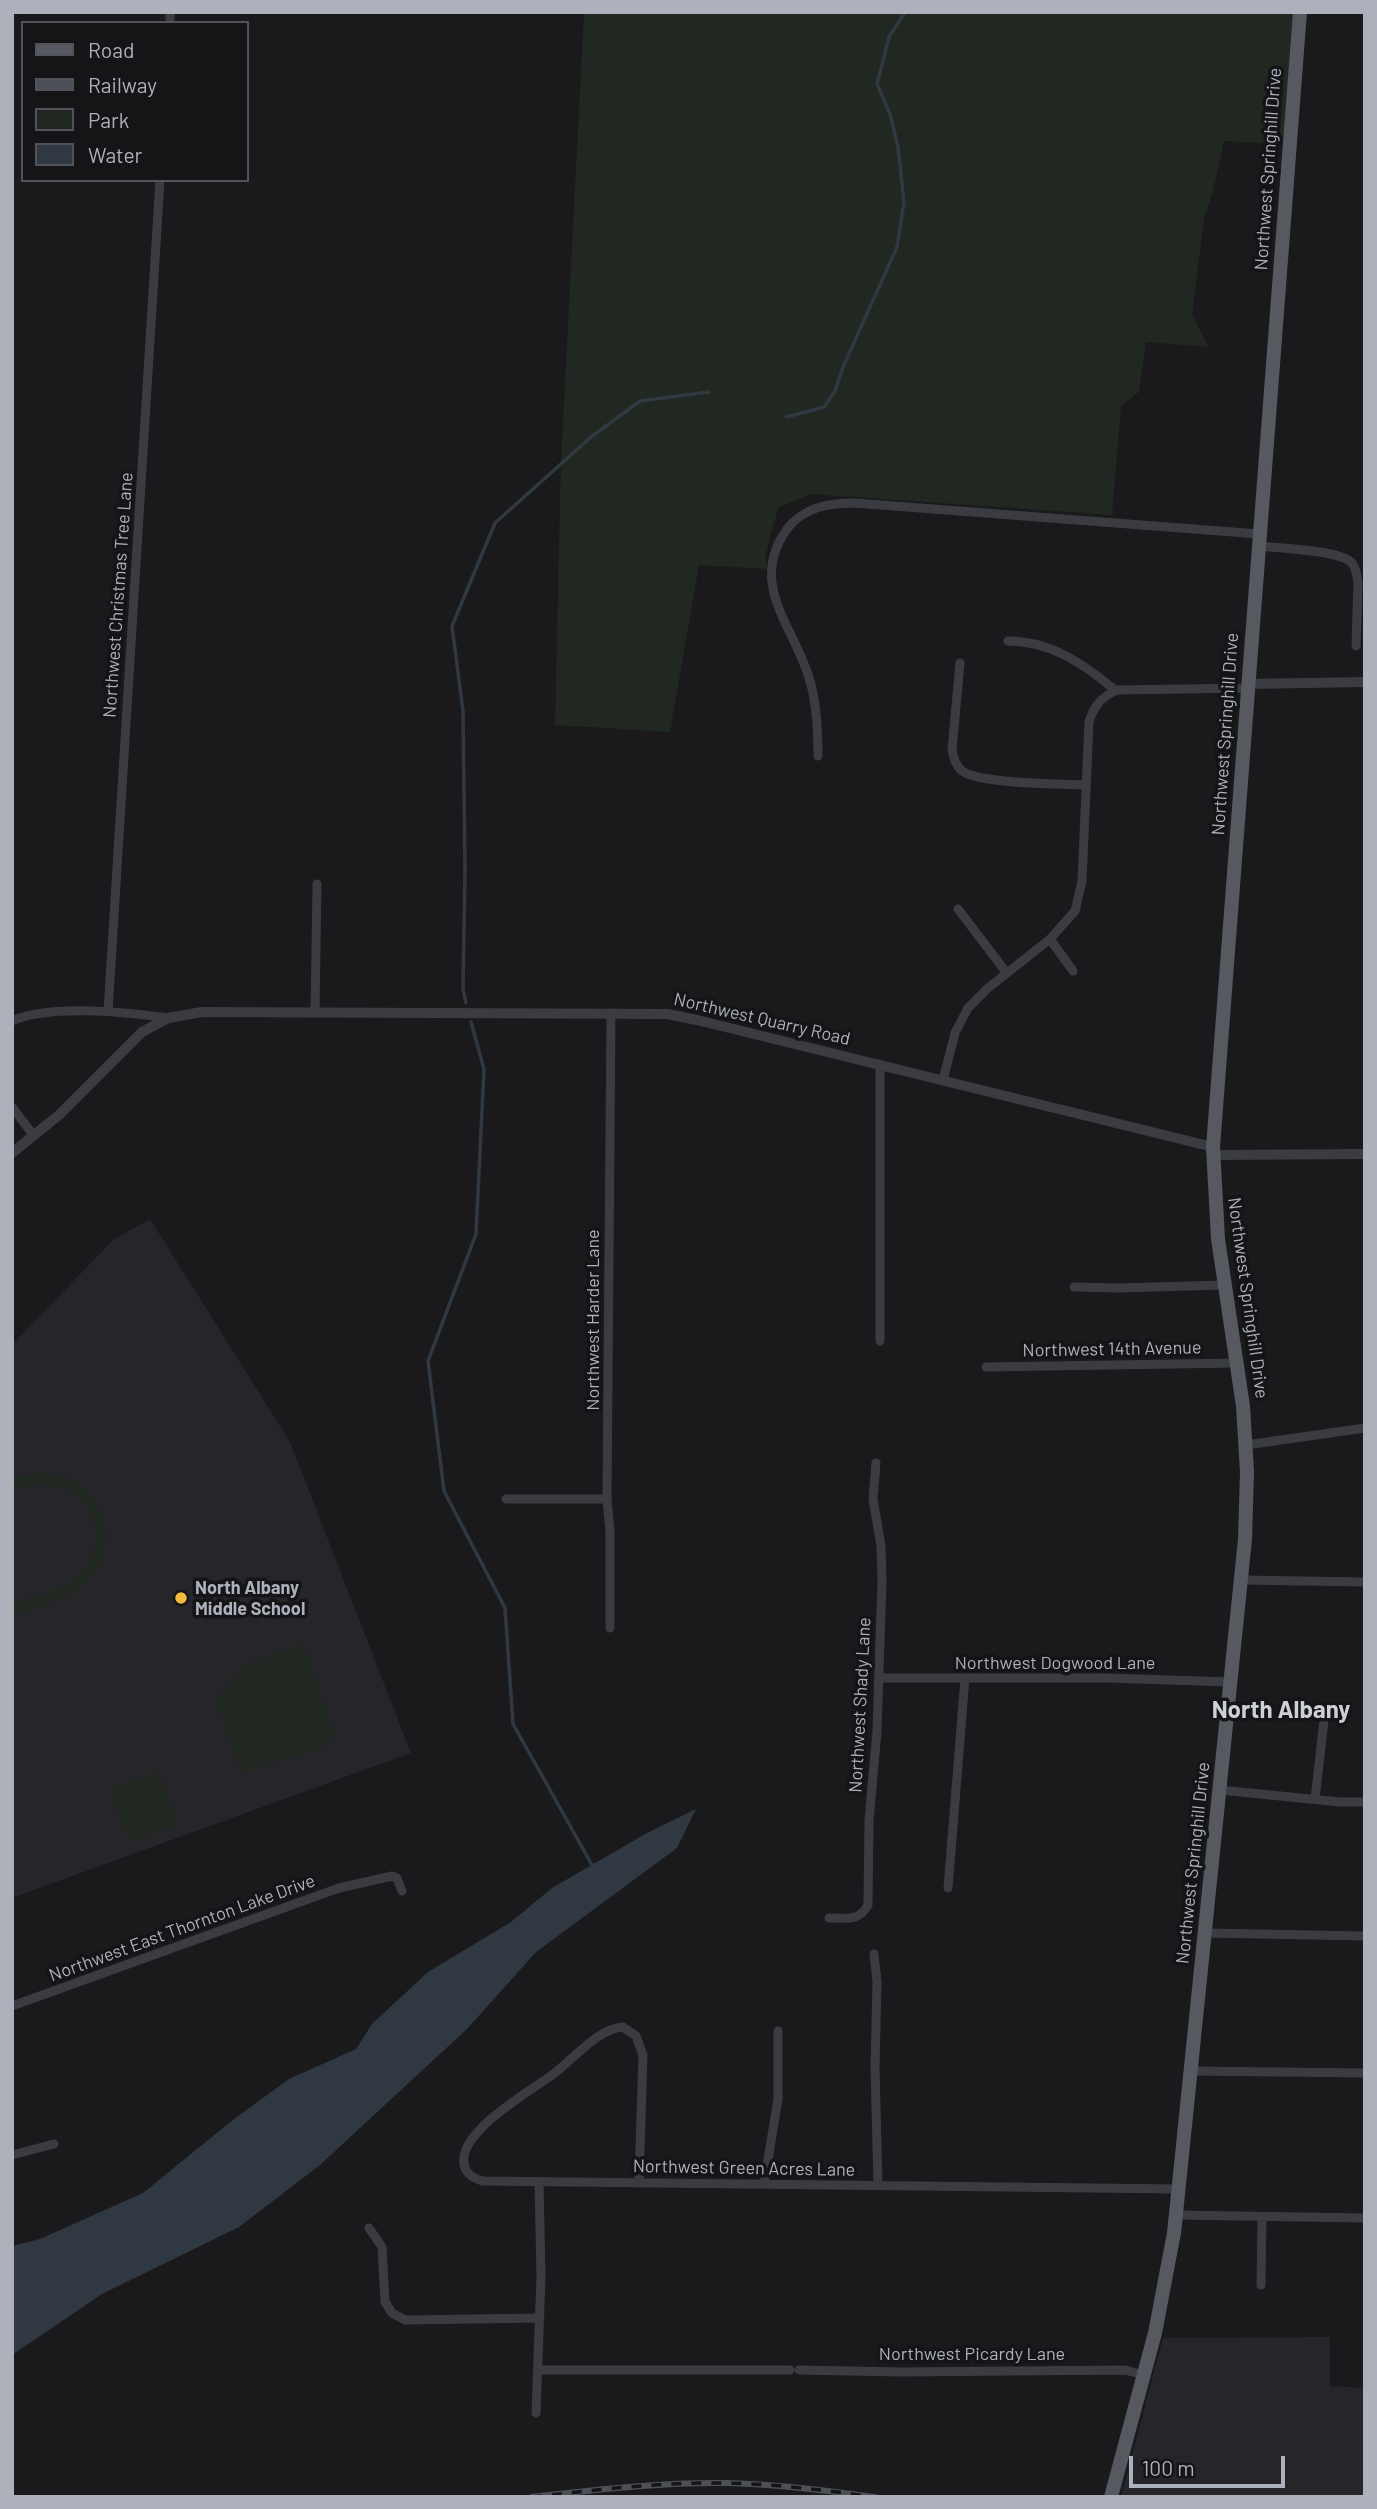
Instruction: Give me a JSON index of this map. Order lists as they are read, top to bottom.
{
  "streets": {
    "main road": ["Northwest Springhill Drive"],
    "street": [
      "Northwest Christmas Tree Lane",
      "Northwest Quarry Road",
      "Northwest Harder Lane",
      "Northwest 14th Avenue",
      "Northwest Dogwood Lane",
      "Northwest Shady Lane",
      "Northwest East Thornton Lake Drive",
      "Northwest Green Acres Lane",
      "Northwest Picardy Lane"
    ]
  },
  "crossings": [
    ["Northwest Springhill Drive", "Northwest Quarry Road"],
    ["Northwest Springhill Drive", "Northwest 14th Avenue"],
    ["Northwest Springhill Drive", "Northwest Dogwood Lane"],
    ["Northwest Springhill Drive", "Northwest Green Acres Lane"],
    ["Northwest Springhill Drive", "Northwest Picardy Lane"],
    ["Northwest Christmas Tree Lane", "Northwest Quarry Road"],
    ["Northwest Quarry Road", "Northwest Harder Lane"],
    ["Northwest Dogwood Lane", "Northwest Shady Lane"]
  ],
  "districts": ["North Albany"],
  "places": ["North Albany Middle School"],
  "legend": [
    "Road",
    "Railway",
    "Park",
    "Water"
  ],
  "scale_bar": "100 m"
}
